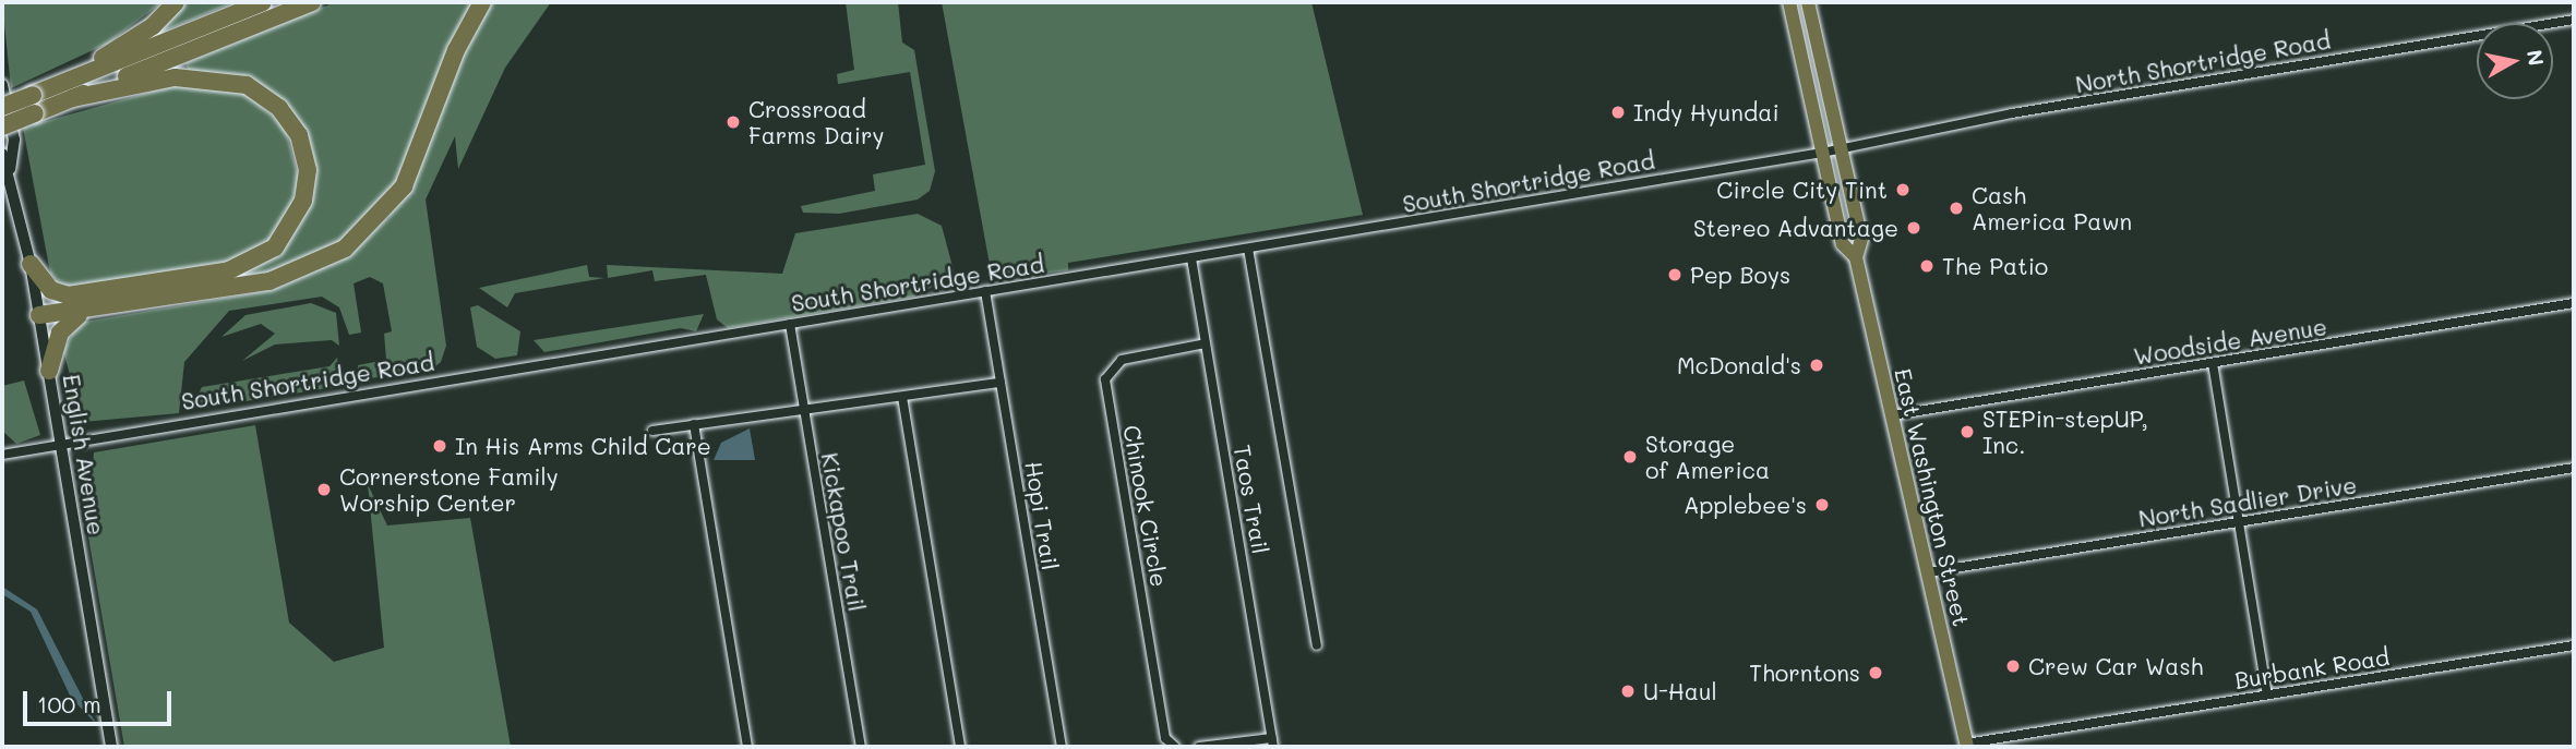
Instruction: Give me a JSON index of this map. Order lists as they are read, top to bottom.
{
  "streets": {
    "main road": ["East Washington Street"],
    "street": [
      "North Shortridge Road",
      "South Shortridge Road",
      "Woodside Avenue",
      "English Avenue",
      "Taos Trail",
      "North Sadlier Drive",
      "Chinook Circle",
      "Hopi Trail",
      "Kickapoo Trail",
      "Burbank Road"
    ]
  },
  "crossings": [
    ["North Shortridge Road", "South Shortridge Road"],
    ["North Shortridge Road", "East Washington Street"],
    ["South Shortridge Road", "English Avenue"],
    ["South Shortridge Road", "East Washington Street"],
    ["South Shortridge Road", "Taos Trail"],
    ["South Shortridge Road", "Hopi Trail"],
    ["South Shortridge Road", "Kickapoo Trail"],
    ["Woodside Avenue", "East Washington Street"],
    ["East Washington Street", "North Sadlier Drive"],
    ["East Washington Street", "Burbank Road"],
    ["Taos Trail", "Chinook Circle"]
  ],
  "places": [
    "Indy Hyundai",
    "Crossroad Farms Dairy",
    "Circle City Tint",
    "Cash America Pawn",
    "Stereo Advantage",
    "The Patio",
    "Pep Boys",
    "McDonald's",
    "STEPin-stepUP, Inc.",
    "In His Arms Child Care",
    "Storage of America",
    "Cornerstone Family Worship Center",
    "Applebee's",
    "Crew Car Wash",
    "Thorntons",
    "U-Haul"
  ],
  "scale_bar": "100 m",
  "north": "right"
}
